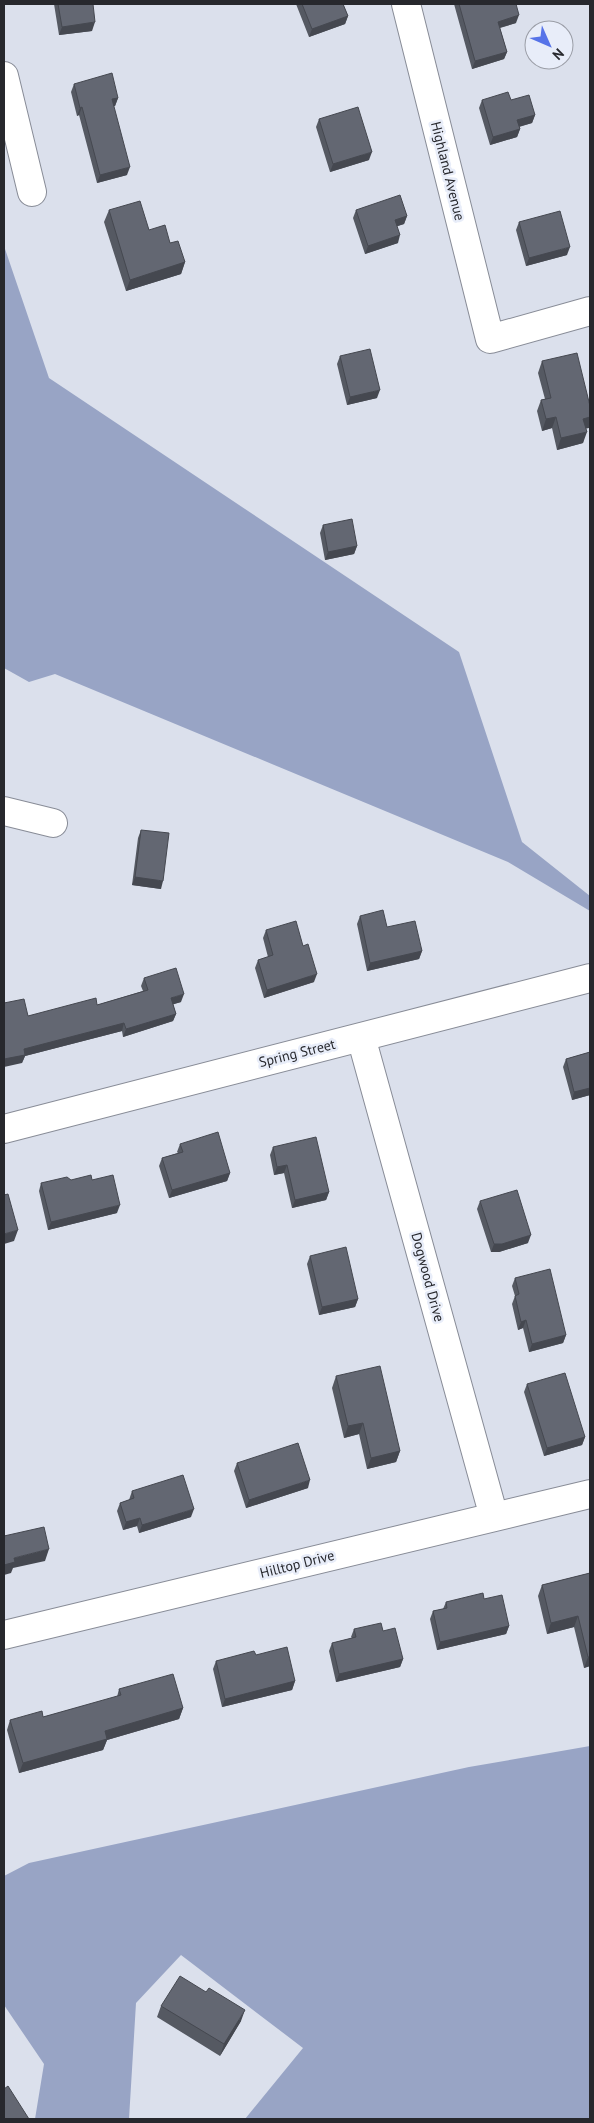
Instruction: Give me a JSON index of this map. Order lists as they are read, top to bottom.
{
  "streets": {
    "street": [
      "Highland Avenue",
      "Spring Street",
      "Dogwood Drive",
      "Hilltop Drive"
    ]
  },
  "crossings": [
    ["Spring Street", "Dogwood Drive"],
    ["Dogwood Drive", "Hilltop Drive"]
  ],
  "north": "bottom right"
}
